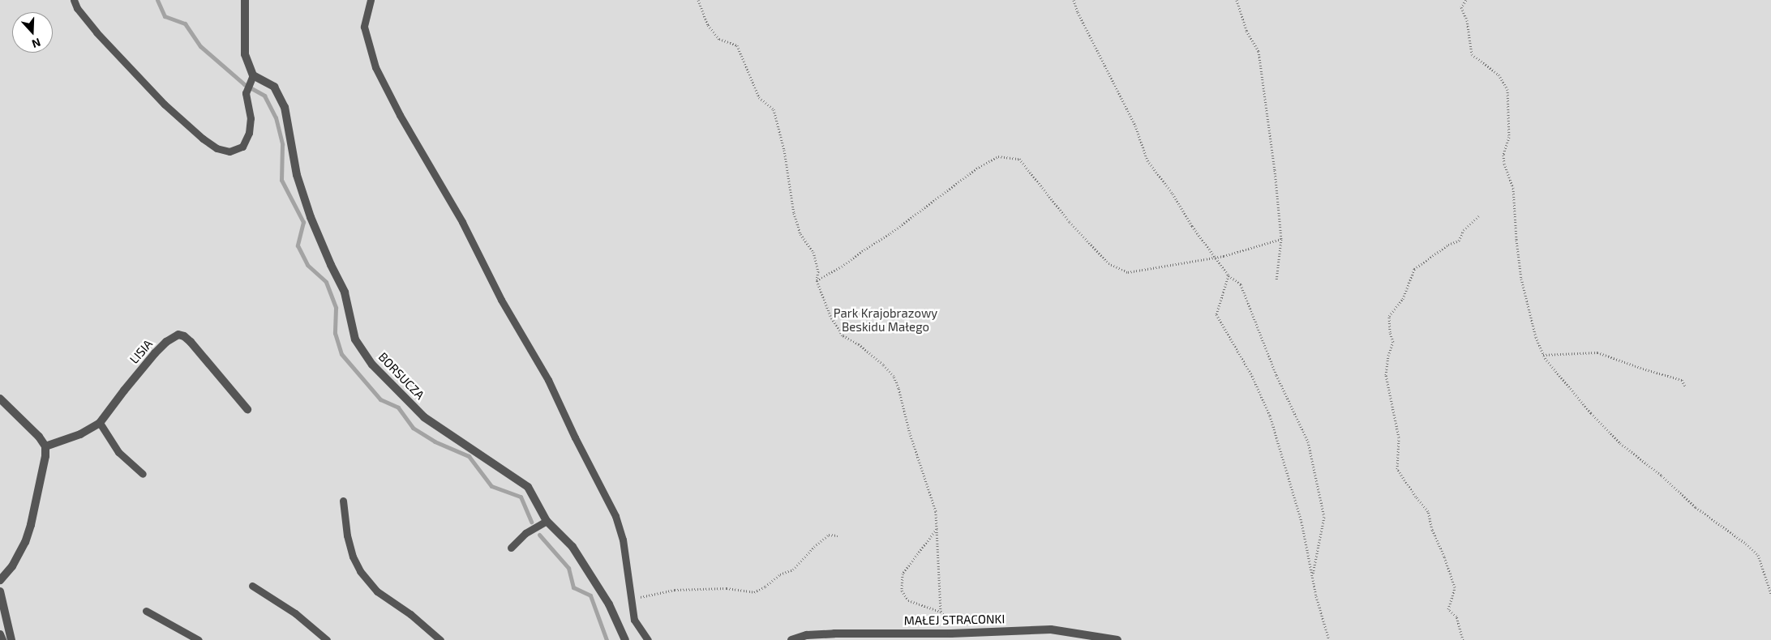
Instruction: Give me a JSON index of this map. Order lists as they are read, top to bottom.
{
  "streets": {
    "street": ["LISIA", "BORSUCZA", "MAŁEJ STRACONKI"]
  },
  "parks": ["Park Krajobrazowy Beskidu Małego"],
  "north": "bottom"
}
